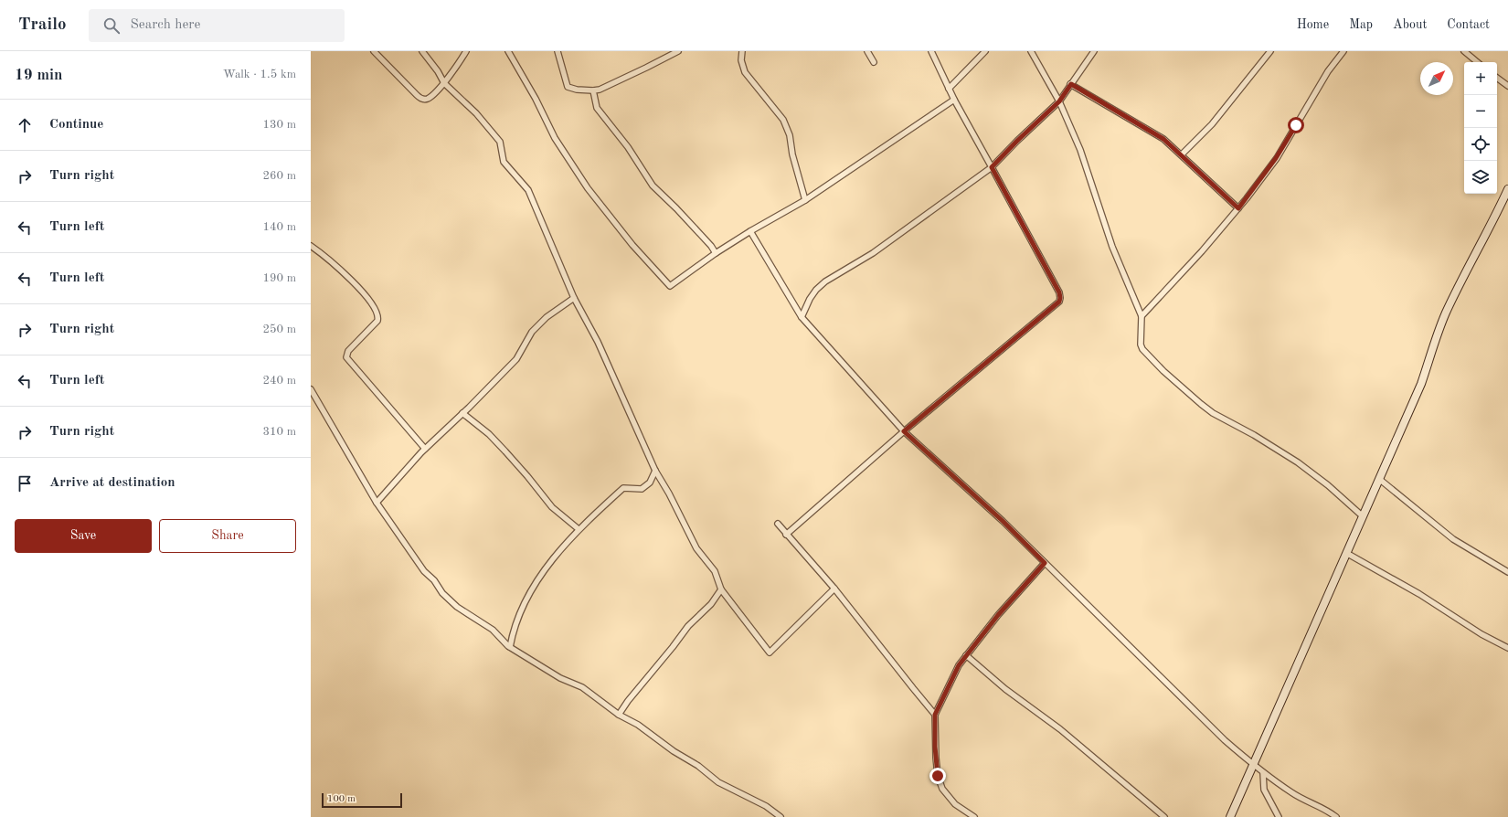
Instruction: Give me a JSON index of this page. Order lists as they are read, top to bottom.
{
  "scale_bar": "100 m",
  "north": "top right",
  "page": {
    "header": "Trailo",
    "search": "Search here",
    "nav": [
      "Home",
      "Map",
      "About",
      "Contact"
    ],
    "heading": ["19 min", "Walk · 1.5 km"],
    "map_buttons": ["+", "−"],
    "list": [
      ["Continue", "130 m"],
      ["Turn right", "260 m"],
      ["Turn left", "140 m"],
      ["Turn left", "190 m"],
      ["Turn right", "250 m"],
      ["Turn left", "240 m"],
      ["Turn right", "310 m"],
      "Arrive at destination"
    ],
    "buttons": ["Save", "Share"],
    "scale": "100 m"
  }
}
